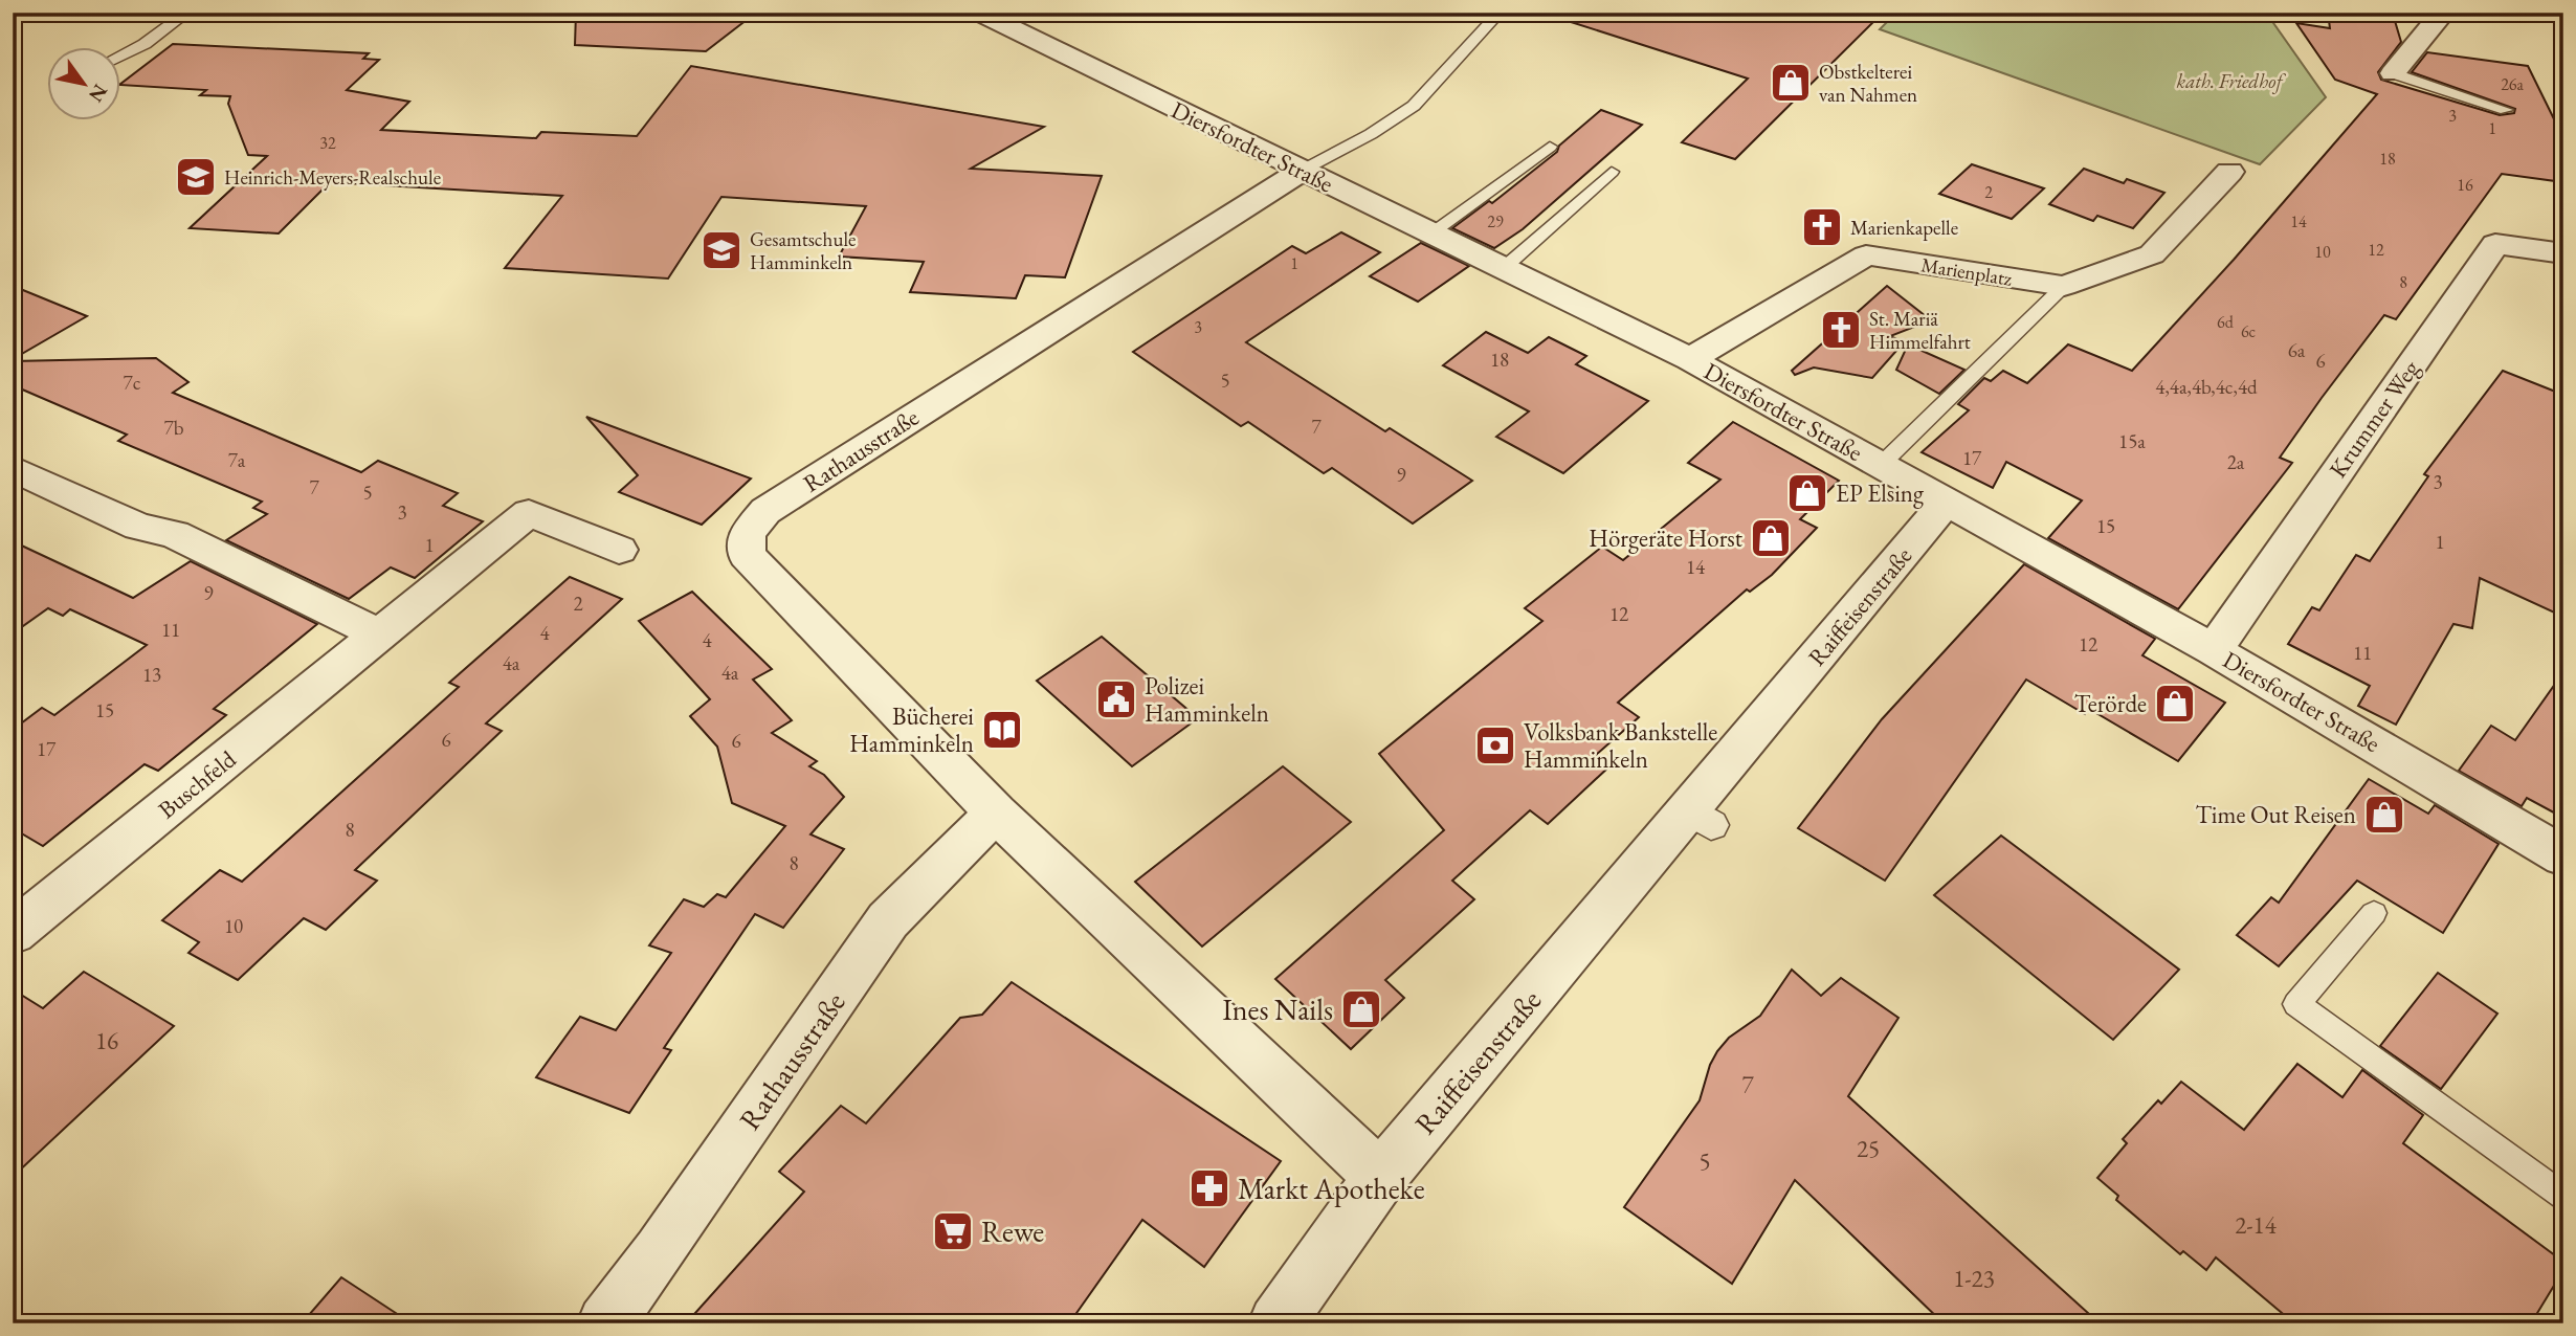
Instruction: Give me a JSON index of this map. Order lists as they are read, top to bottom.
{
  "streets": {
    "street": [
      "Diersfordter Straße",
      "Marienplatz",
      "Krummer Weg",
      "Rathausstraße",
      "Raiffeisenstraße",
      "Buschfeld"
    ]
  },
  "crossings": [
    ["Diersfordter Straße", "Marienplatz"],
    ["Diersfordter Straße", "Krummer Weg"],
    ["Diersfordter Straße", "Rathausstraße"],
    ["Diersfordter Straße", "Raiffeisenstraße"],
    ["Rathausstraße", "Raiffeisenstraße"]
  ],
  "parks": ["kath. Friedhof"],
  "places": {
    "shop": [
      "Obstkelterei van Nahmen",
      "EP Elsing",
      "Hörgeräte Horst",
      "Terörde",
      "Time Out Reisen",
      "Ines Nails"
    ],
    "school or university": ["Heinrich-Meyers-Realschule", "Gesamtschule Hamminkeln"],
    "church": ["Marienkapelle", "St. Mariä Himmelfahrt"],
    "public building": ["Polizei Hamminkeln"],
    "library": ["Bücherei Hamminkeln"],
    "bank": ["Volksbank Bankstelle Hamminkeln"],
    "pharmacy": ["Markt Apotheke"],
    "supermarket": ["Rewe"]
  },
  "house_numbers": [
    "26a",
    "3",
    "1",
    "32",
    "18",
    "16",
    "2",
    "29",
    "14",
    "12",
    "10",
    "1",
    "8",
    "6d",
    "3",
    "6c",
    "6a",
    "18",
    "6",
    "5",
    "7c",
    "4,4a,4b,4c,4d",
    "7",
    "7b",
    "15a",
    "17",
    "7a",
    "2a",
    "9",
    "3",
    "7",
    "5",
    "3",
    "15",
    "1",
    "1",
    "14",
    "9",
    "2",
    "12",
    "11",
    "4",
    "4",
    "12",
    "11",
    "4a",
    "4a",
    "13",
    "15",
    "6",
    "6",
    "17",
    "8",
    "8",
    "10",
    "16",
    "7",
    "25",
    "5",
    "2-14",
    "1-23"
  ],
  "north": "bottom right"
}
